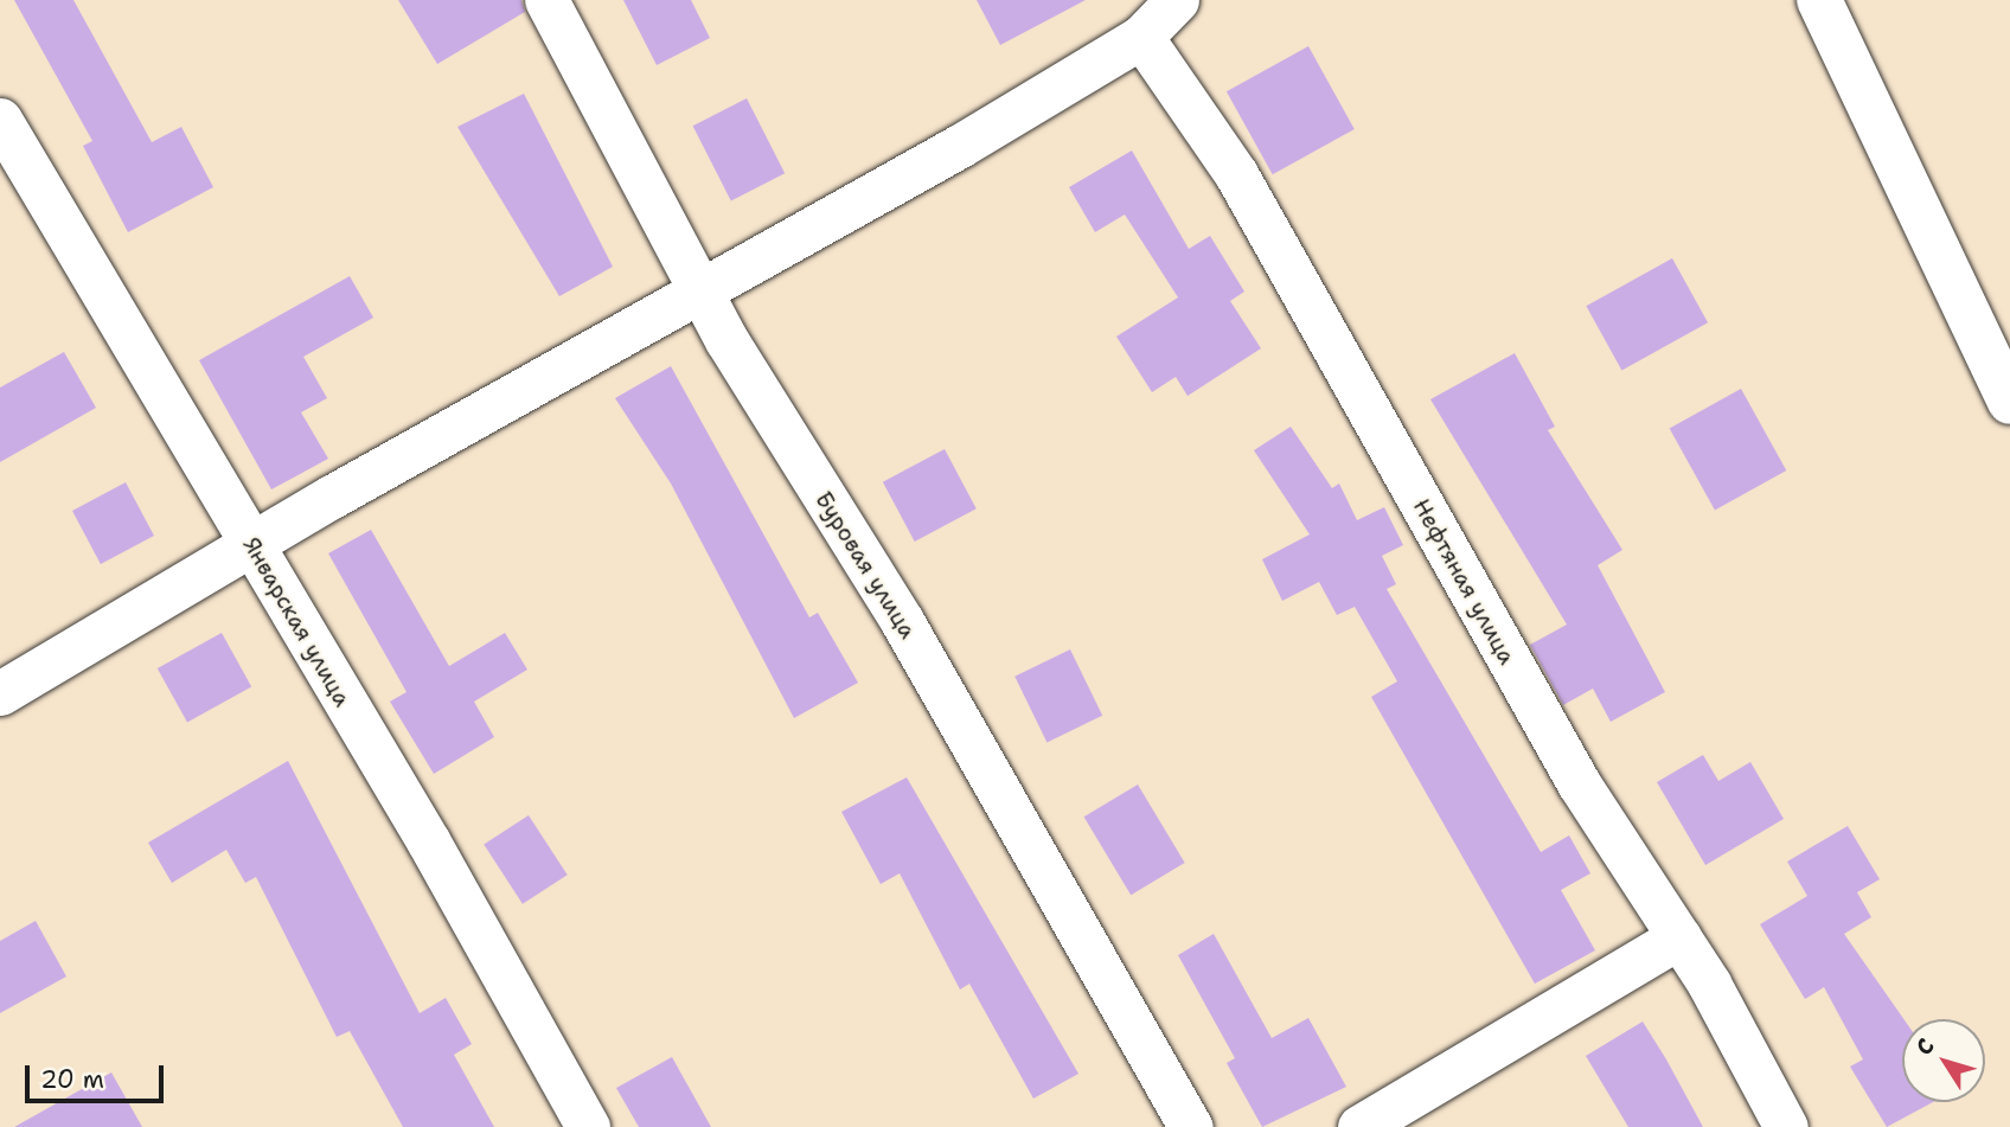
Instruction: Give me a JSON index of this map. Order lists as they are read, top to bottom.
{
  "streets": {
    "street": ["Буровая улица", "Нефтяная улица", "Январская улица"]
  },
  "scale_bar": "20 m",
  "north": "top left"
}
